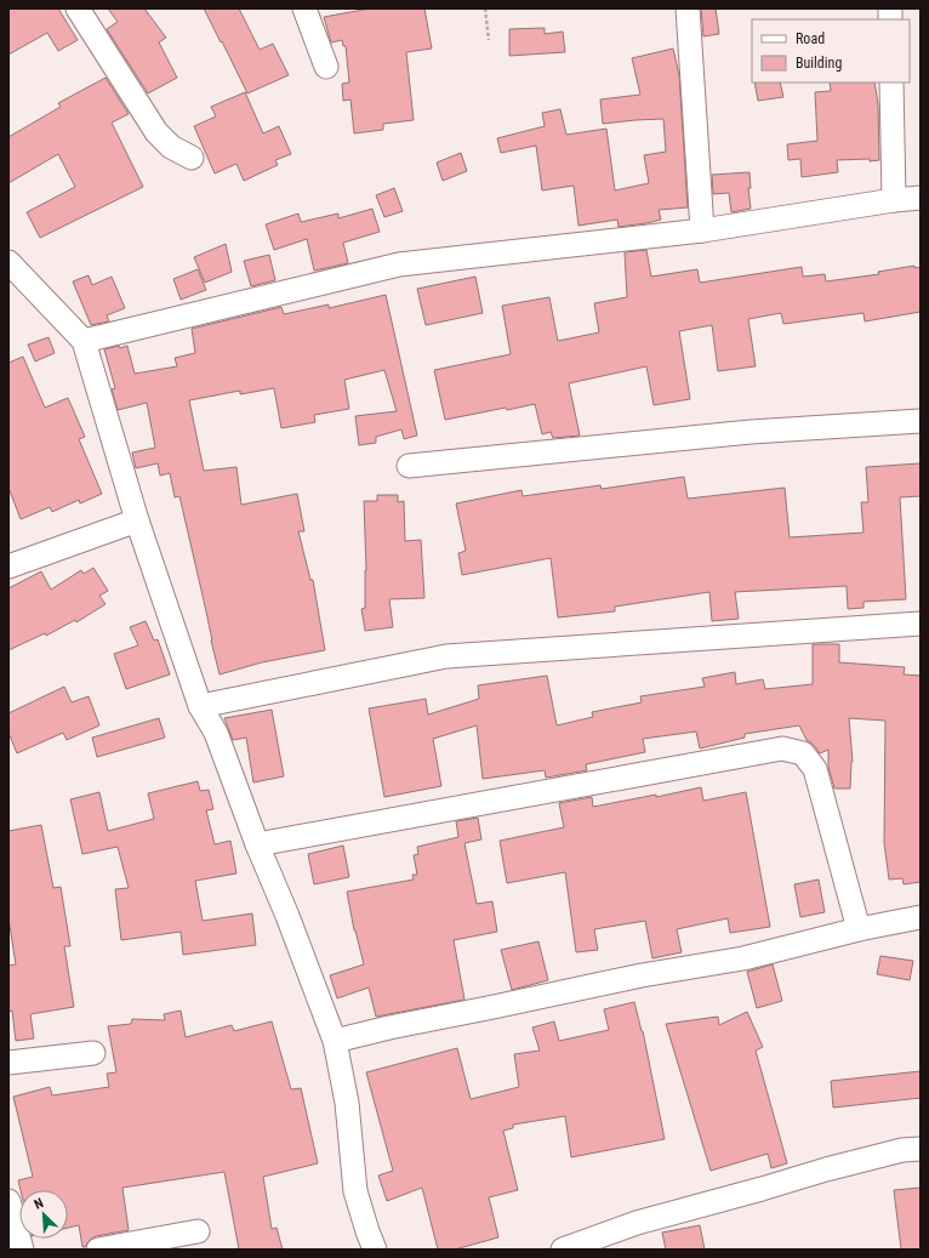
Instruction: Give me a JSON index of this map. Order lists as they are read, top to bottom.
{
  "legend": ["Road", "Building"],
  "north": "top left"
}
